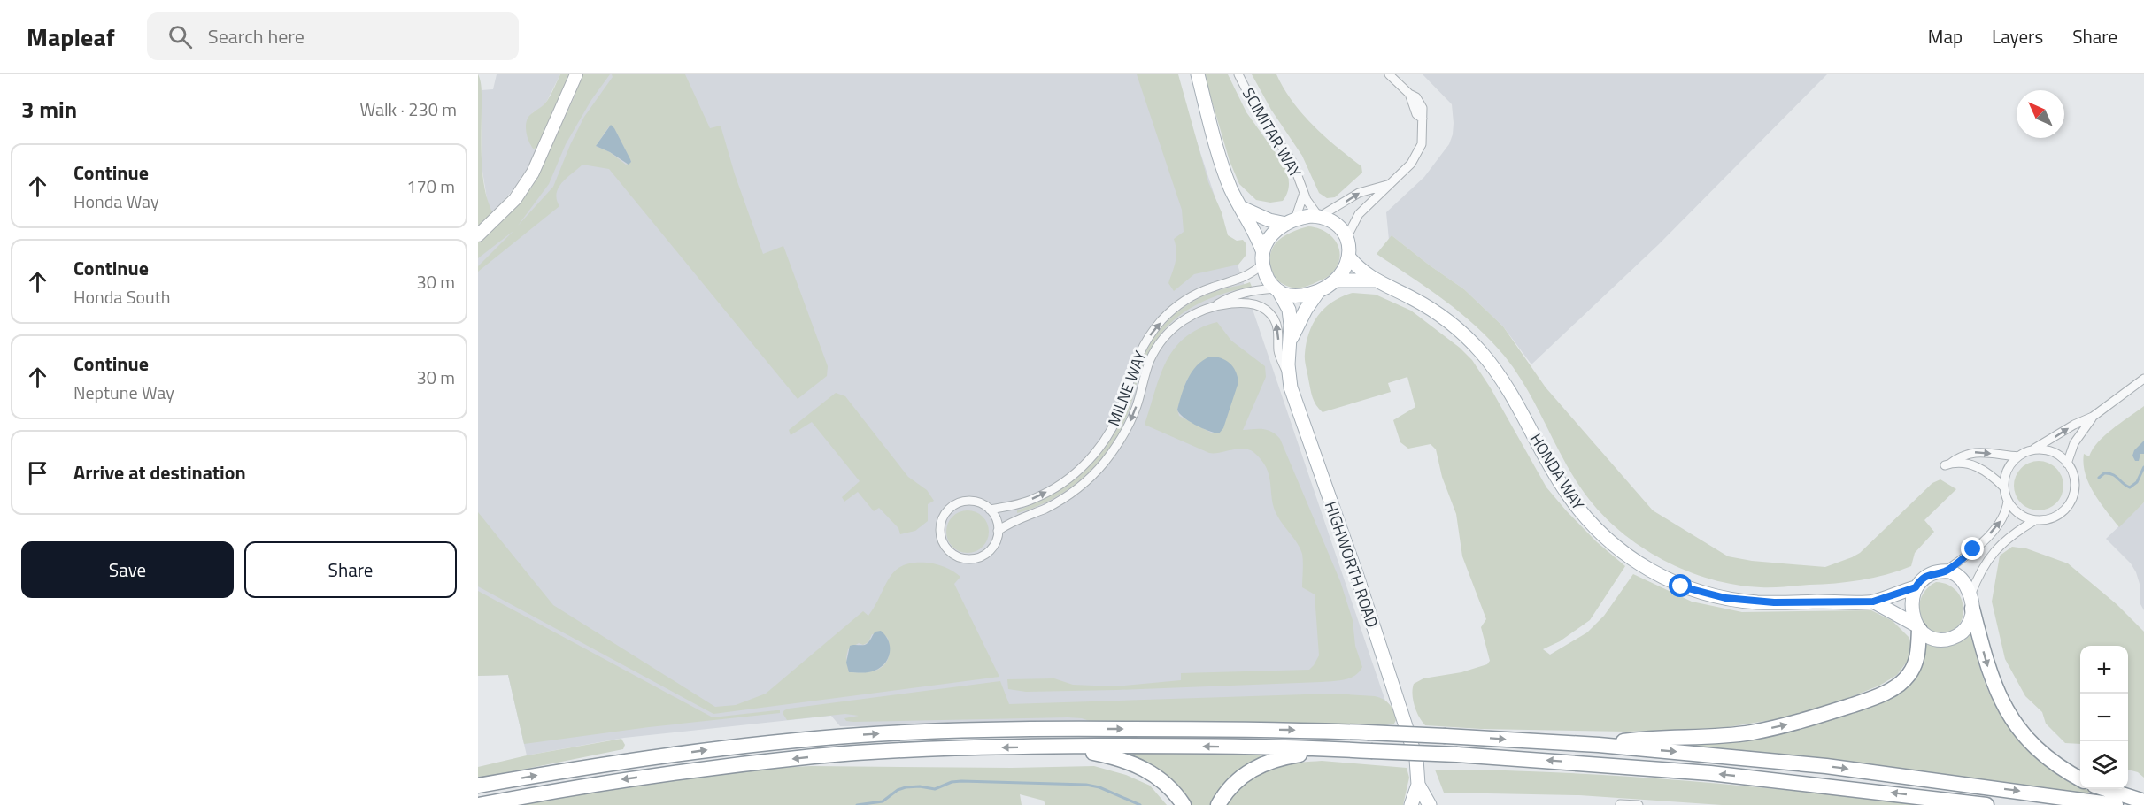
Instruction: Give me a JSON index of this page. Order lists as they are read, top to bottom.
{
  "streets": {
    "main road": ["HONDA WAY", "HIGHWORTH ROAD"],
    "street": ["SCIMITAR WAY", "MILNE WAY"]
  },
  "crossings": [
    ["SCIMITAR WAY", "MILNE WAY"],
    ["SCIMITAR WAY", "HONDA WAY"],
    ["SCIMITAR WAY", "HIGHWORTH ROAD"],
    ["MILNE WAY", "HONDA WAY"],
    ["MILNE WAY", "HIGHWORTH ROAD"],
    ["HONDA WAY", "HIGHWORTH ROAD"]
  ],
  "north": "top left",
  "page": {
    "header": "Mapleaf",
    "search": "Search here",
    "nav": ["Map", "Layers", "Share"],
    "heading": ["3 min", "Walk · 230 m"],
    "list": [
      ["Continue", "Honda Way", "170 m"],
      ["Continue", "Honda South", "30 m"],
      ["Continue", "Neptune Way", "30 m"],
      "Arrive at destination"
    ],
    "buttons": ["Save", "Share"],
    "map_buttons": ["+", "−"]
  }
}
